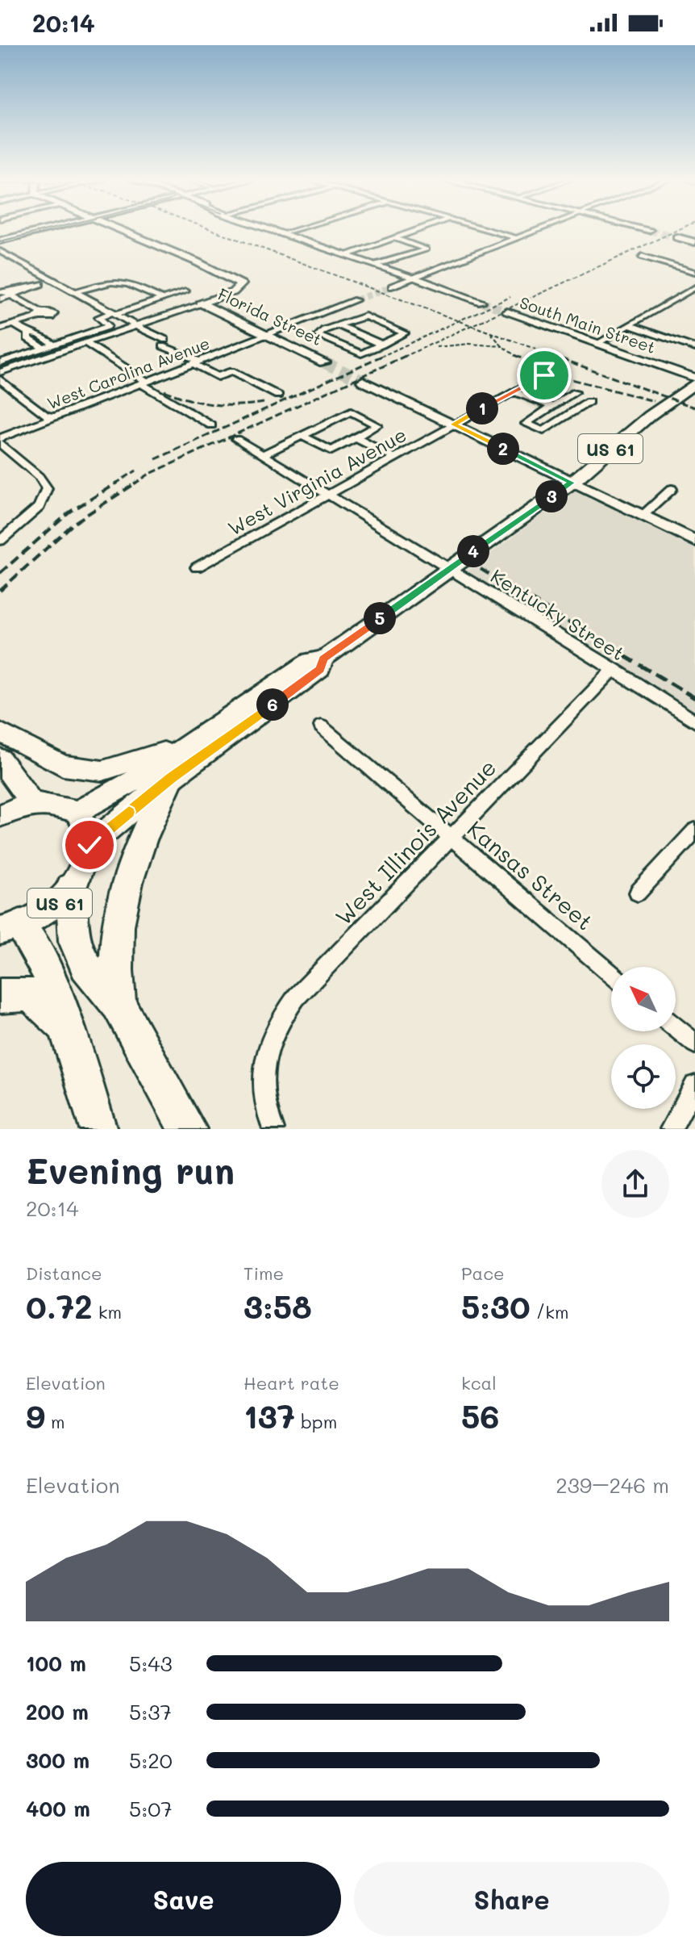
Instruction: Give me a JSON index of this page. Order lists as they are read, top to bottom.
{
  "streets": {
    "main road": ["Florida Street", "US 61"],
    "street": [
      "South Main Street",
      "West Carolina Avenue",
      "West Virginia Avenue",
      "Kentucky Street",
      "West Illinois Avenue",
      "Kansas Street"
    ]
  },
  "crossings": [
    ["Florida Street", "West Carolina Avenue"],
    ["US 61", "Kentucky Street"],
    ["West Virginia Avenue", "Kentucky Street"],
    ["Kentucky Street", "West Illinois Avenue"],
    ["West Illinois Avenue", "Kansas Street"]
  ],
  "north": "top left",
  "page": {
    "status": "20:14",
    "pins": [
      "1",
      "2",
      "3",
      "4",
      "5",
      "6"
    ],
    "heading": ["Evening run", "20:14"],
    "stats": [
      ["Distance", "0.72 km"],
      ["Time", "3:58"],
      ["Pace", "5:30 /km"],
      ["Elevation", "9 m"],
      ["Heart rate", "137 bpm"],
      ["kcal", "56"]
    ],
    "chart": ["Elevation", "239–246 m"],
    "list": [
      {
        "name": "100 m",
        "note": "5:43"
      },
      {
        "name": "200 m",
        "note": "5:37"
      },
      {
        "name": "300 m",
        "note": "5:20"
      },
      {
        "name": "400 m",
        "note": "5:07"
      }
    ],
    "buttons": ["Save", "Share"]
  }
}
